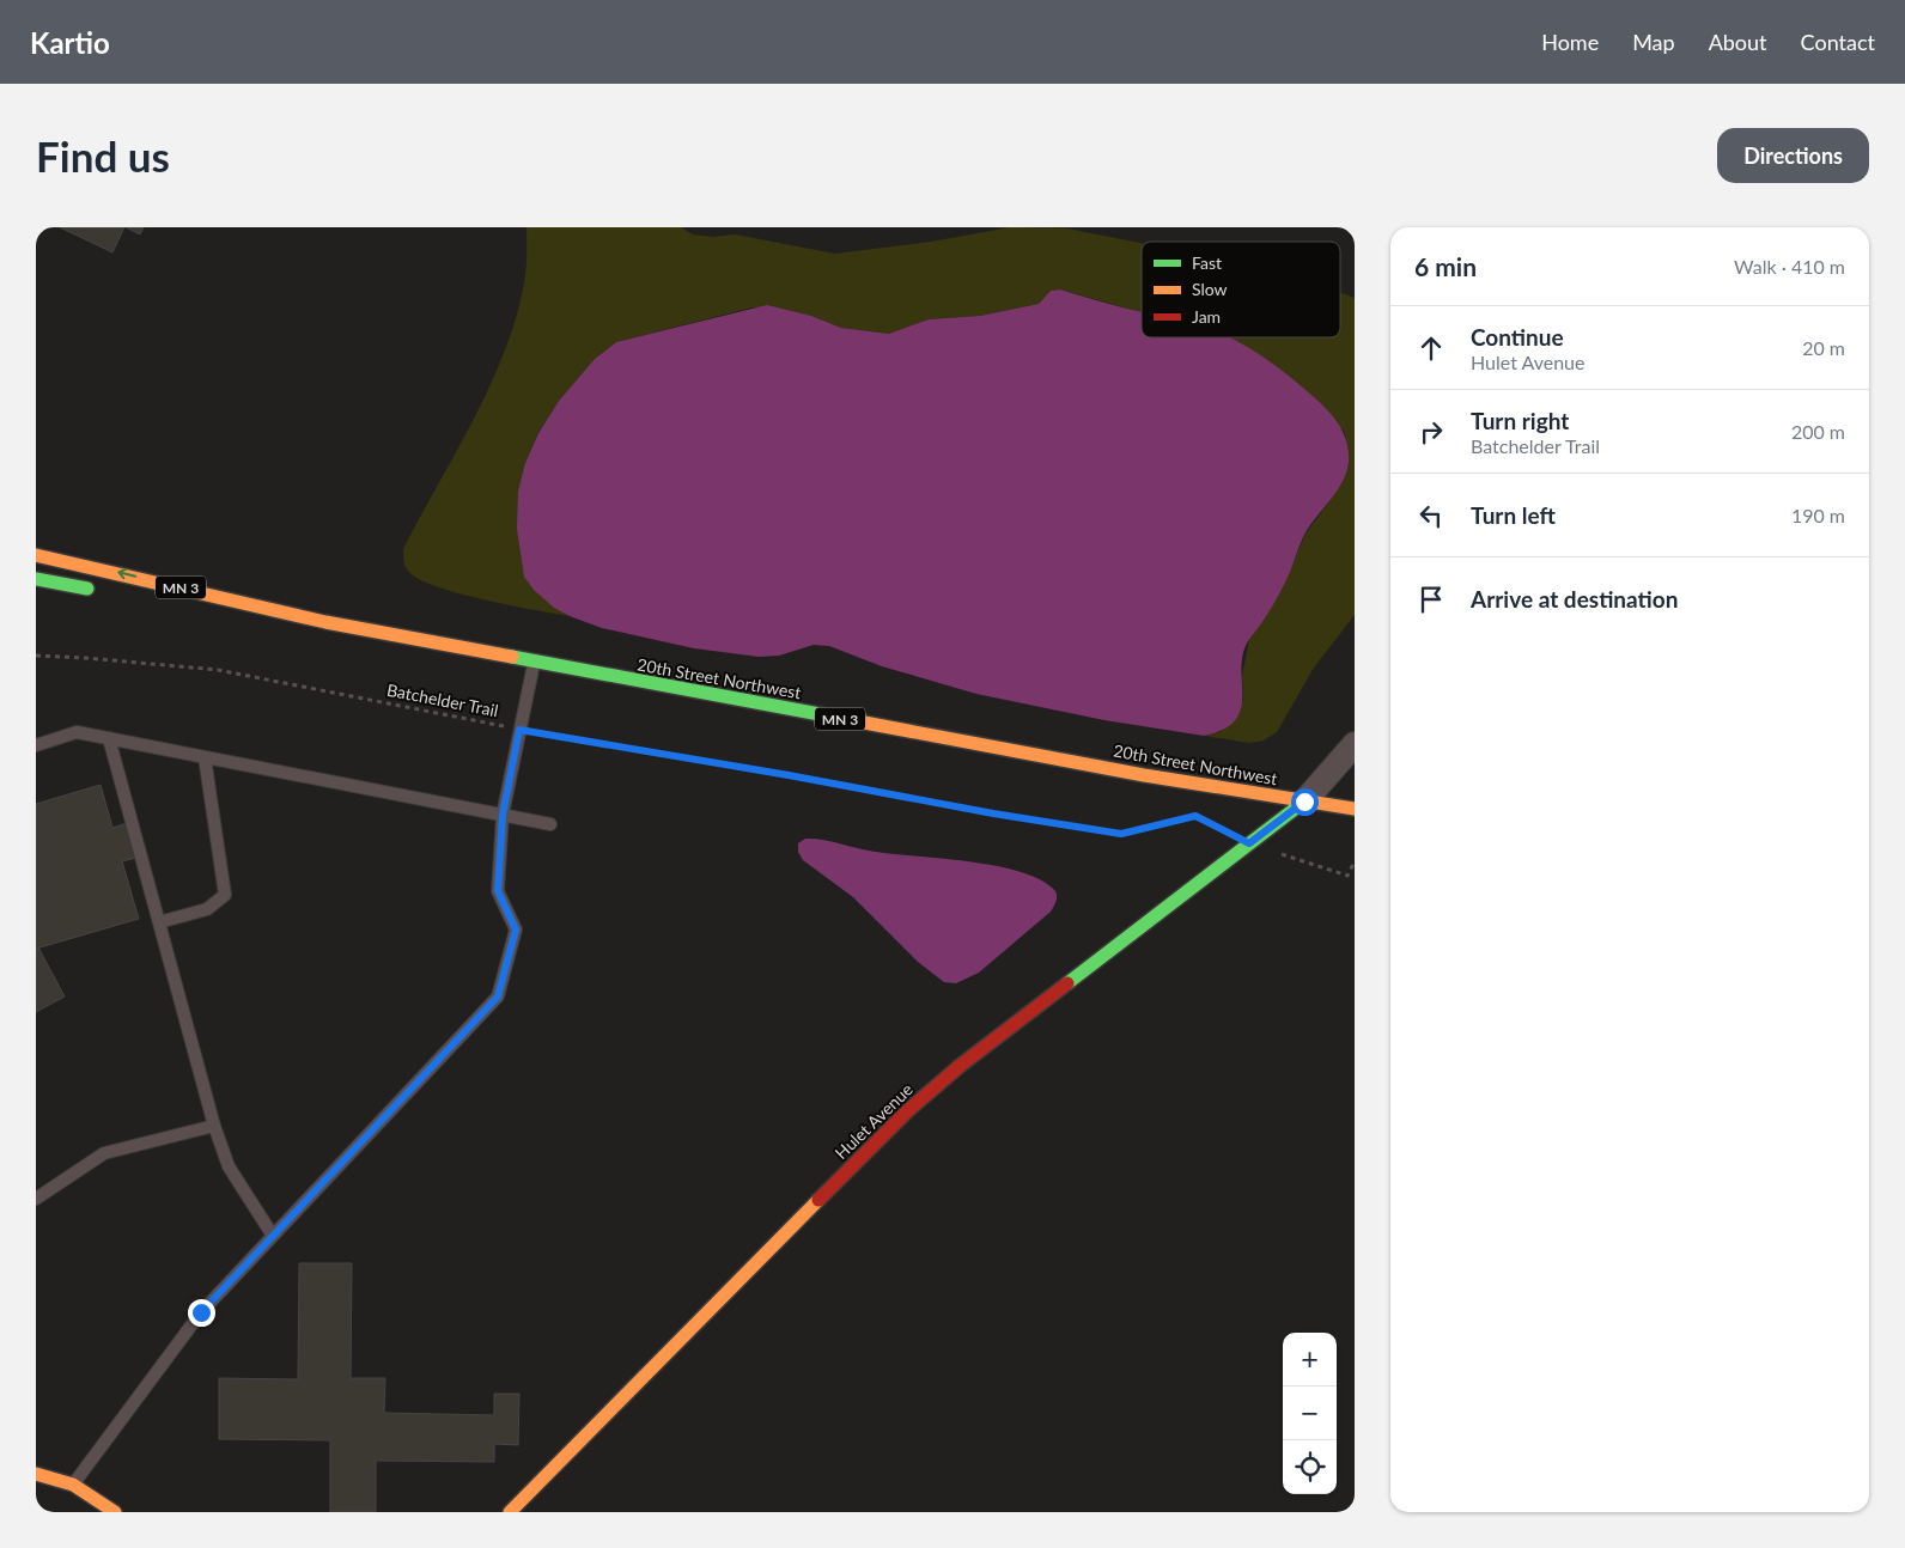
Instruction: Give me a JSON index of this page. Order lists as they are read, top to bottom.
{
  "streets": {
    "main road": ["MN 3", "20th Street Northwest", "Hulet Avenue"],
    "path": ["Batchelder Trail"]
  },
  "crossings": [
    ["20th Street Northwest", "Hulet Avenue"],
    ["Batchelder Trail", "Hulet Avenue"]
  ],
  "legend": ["Fast", "Slow", "Jam"],
  "page": {
    "header": "Kartio",
    "nav": [
      "Home",
      "Map",
      "About",
      "Contact"
    ],
    "buttons": "Directions",
    "title": "Find us",
    "heading": ["6 min", "Walk · 410 m"],
    "list": [
      ["Continue", "Hulet Avenue", "20 m"],
      ["Turn right", "Batchelder Trail", "200 m"],
      ["Turn left", "190 m"],
      "Arrive at destination"
    ],
    "map_buttons": ["+", "−"]
  }
}
